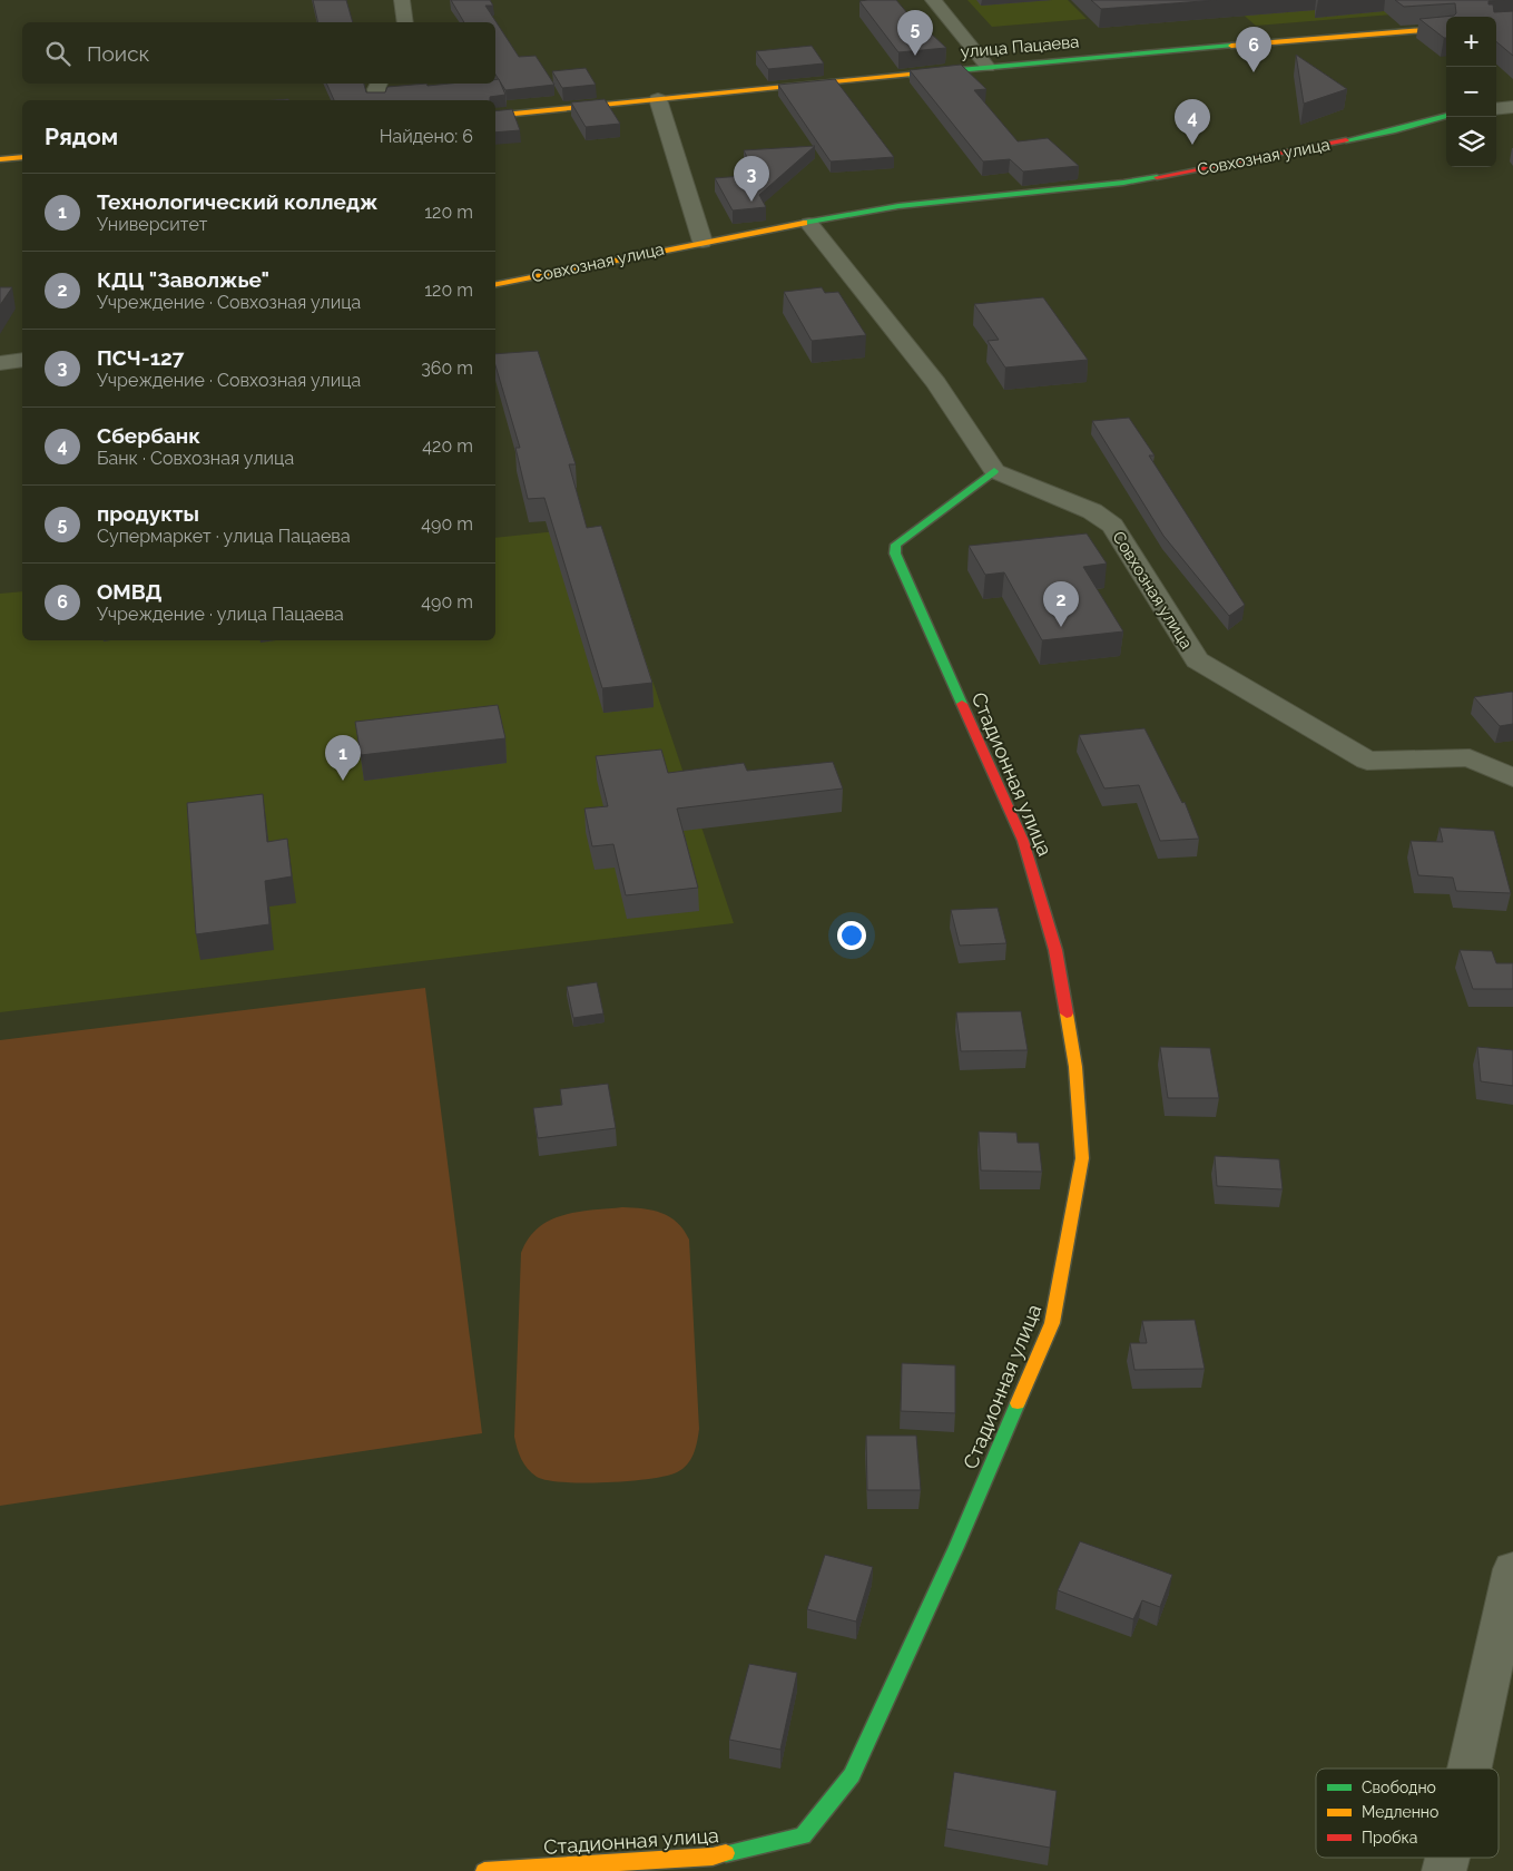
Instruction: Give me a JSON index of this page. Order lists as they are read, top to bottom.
{
  "streets": {
    "street": ["улица Пацаева", "Совхозная улица", "Стадионная улица"]
  },
  "crossings": [
    ["Совхозная улица", "Стадионная улица"]
  ],
  "legend": ["Свободно", "Медленно", "Пробка"],
  "page": {
    "pins": [
      "5",
      "6",
      "4",
      "3",
      "2",
      "1"
    ],
    "map_buttons": ["+", "−"],
    "search": "Поиск",
    "heading": ["Рядом", "Найдено: 6"],
    "list": [
      {
        "mark": "1",
        "name": "Технологический колледж",
        "note": "Университет",
        "value": "120 m"
      },
      {
        "mark": "2",
        "name": "КДЦ \"Заволжье\"",
        "note": "Учреждение · Совхозная улица",
        "value": "120 m"
      },
      {
        "mark": "3",
        "name": "ПСЧ-127",
        "note": "Учреждение · Совхозная улица",
        "value": "360 m"
      },
      {
        "mark": "4",
        "name": "Сбербанк",
        "note": "Банк · Совхозная улица",
        "value": "420 m"
      },
      {
        "mark": "5",
        "name": "продукты",
        "note": "Супермаркет · улица Пацаева",
        "value": "490 m"
      },
      {
        "mark": "6",
        "name": "ОМВД",
        "note": "Учреждение · улица Пацаева",
        "value": "490 m"
      }
    ]
  }
}
